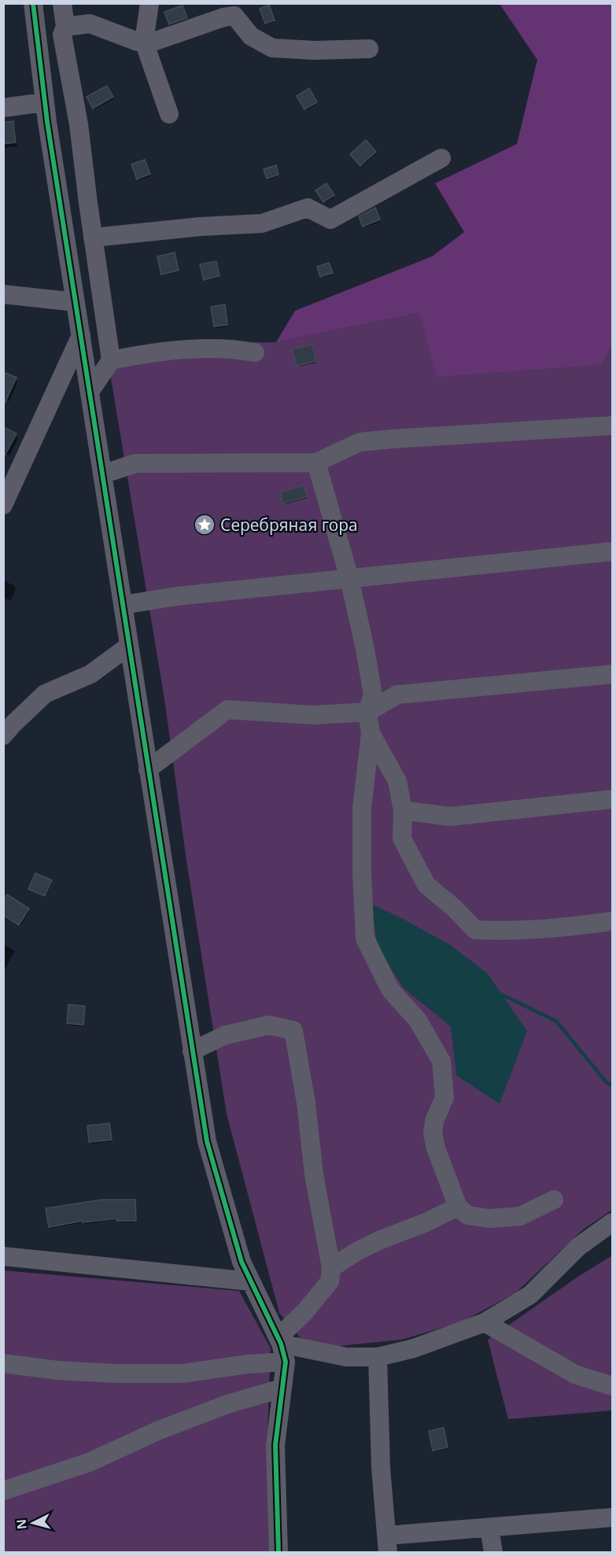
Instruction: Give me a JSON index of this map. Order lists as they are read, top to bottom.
{
  "places": {
    "place": ["Серебряная гора"]
  },
  "north": "left"
}
